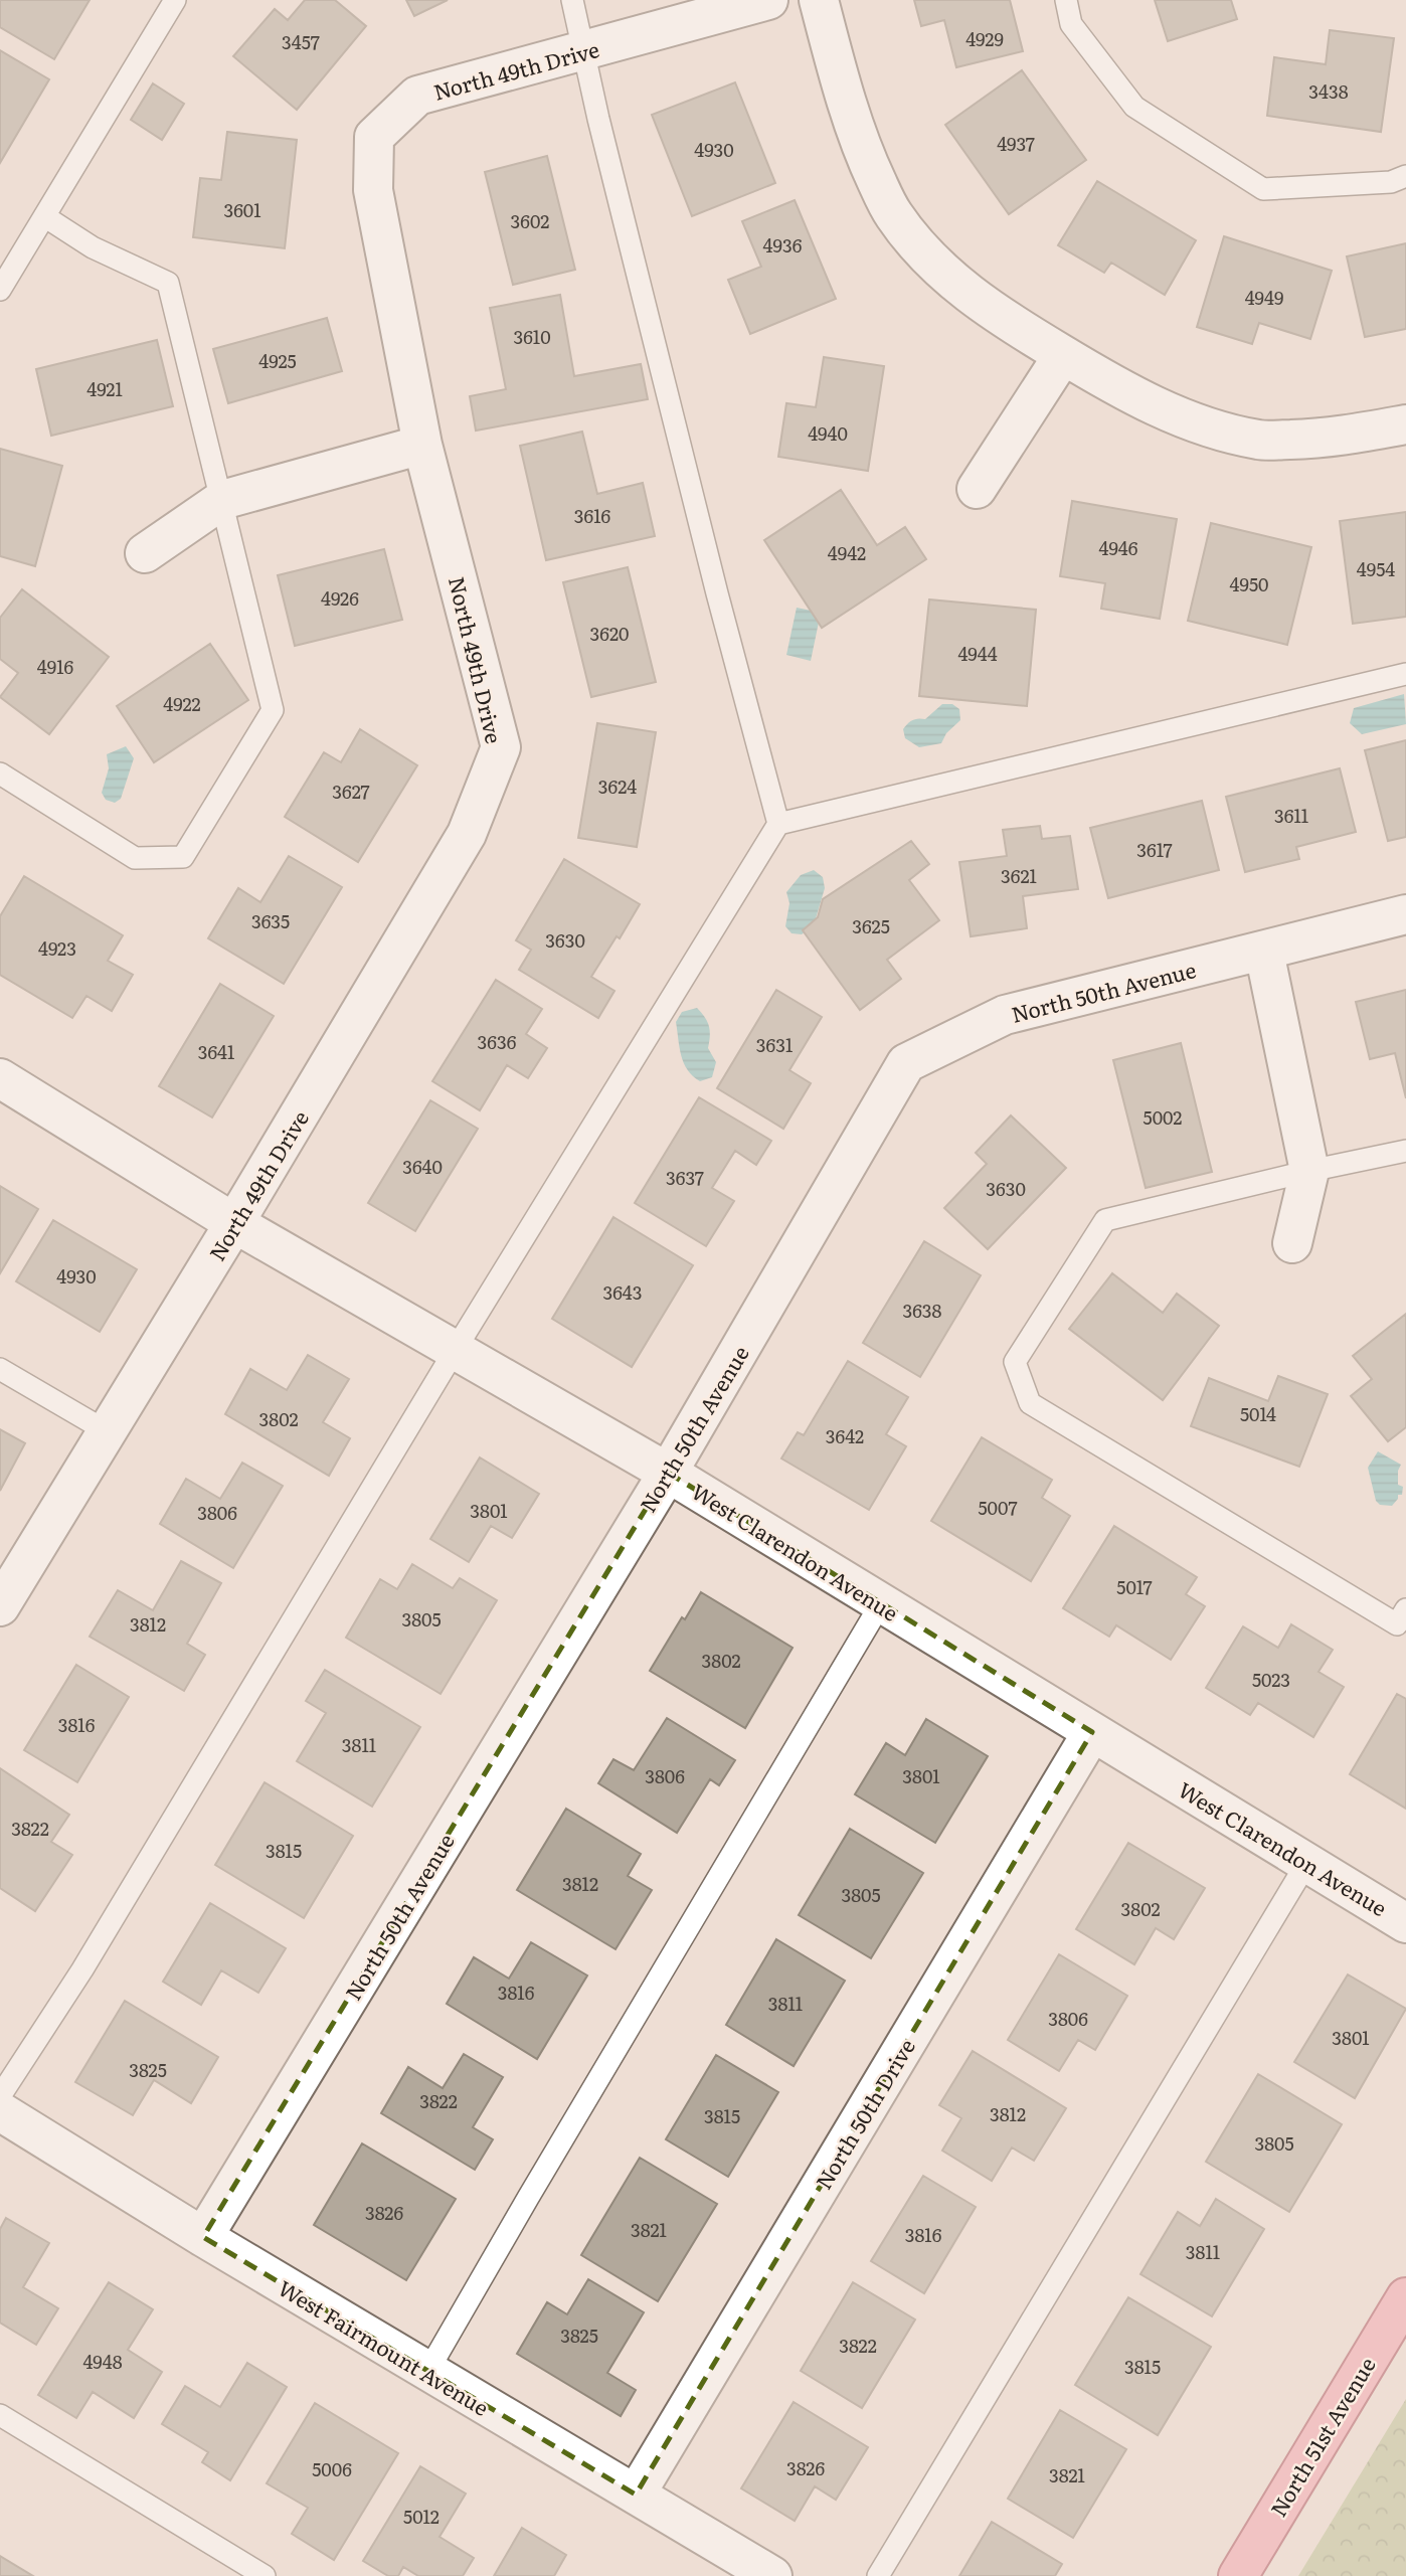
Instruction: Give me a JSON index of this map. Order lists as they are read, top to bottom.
{
  "streets": {
    "main road": ["North 51st Avenue"],
    "street": [
      "North 49th Drive",
      "North 50th Avenue",
      "West Clarendon Avenue",
      "North 50th Drive",
      "West Fairmount Avenue"
    ]
  },
  "crossings": [
    ["North 49th Drive", "West Clarendon Avenue"],
    ["North 50th Avenue", "West Clarendon Avenue"],
    ["North 50th Avenue", "West Fairmount Avenue"],
    ["West Clarendon Avenue", "North 50th Drive"],
    ["North 50th Drive", "West Fairmount Avenue"]
  ],
  "house_numbers": [
    "4929",
    "3457",
    "3438",
    "4937",
    "4930",
    "3601",
    "3602",
    "4936",
    "4949",
    "3610",
    "4925",
    "4921",
    "4940",
    "3616",
    "4946",
    "4942",
    "4954",
    "4950",
    "4926",
    "3620",
    "4944",
    "4916",
    "4922",
    "3624",
    "3627",
    "3611",
    "3617",
    "3621",
    "3635",
    "3625",
    "3630",
    "4923",
    "3636",
    "3631",
    "3641",
    "5002",
    "3640",
    "3637",
    "3630",
    "4930",
    "3643",
    "3638",
    "5014",
    "3802",
    "3642",
    "5007",
    "3801",
    "3806",
    "5017",
    "3805",
    "3812",
    "3802",
    "5023",
    "3816",
    "3811",
    "3806",
    "3801",
    "3822",
    "3815",
    "3812",
    "3805",
    "3802",
    "3816",
    "3811",
    "3806",
    "3801",
    "3825",
    "3822",
    "3812",
    "3815",
    "3805",
    "3826",
    "3821",
    "3816",
    "3811",
    "3825",
    "3822",
    "4948",
    "3815",
    "3826",
    "5006",
    "3821",
    "5012"
  ]
}
